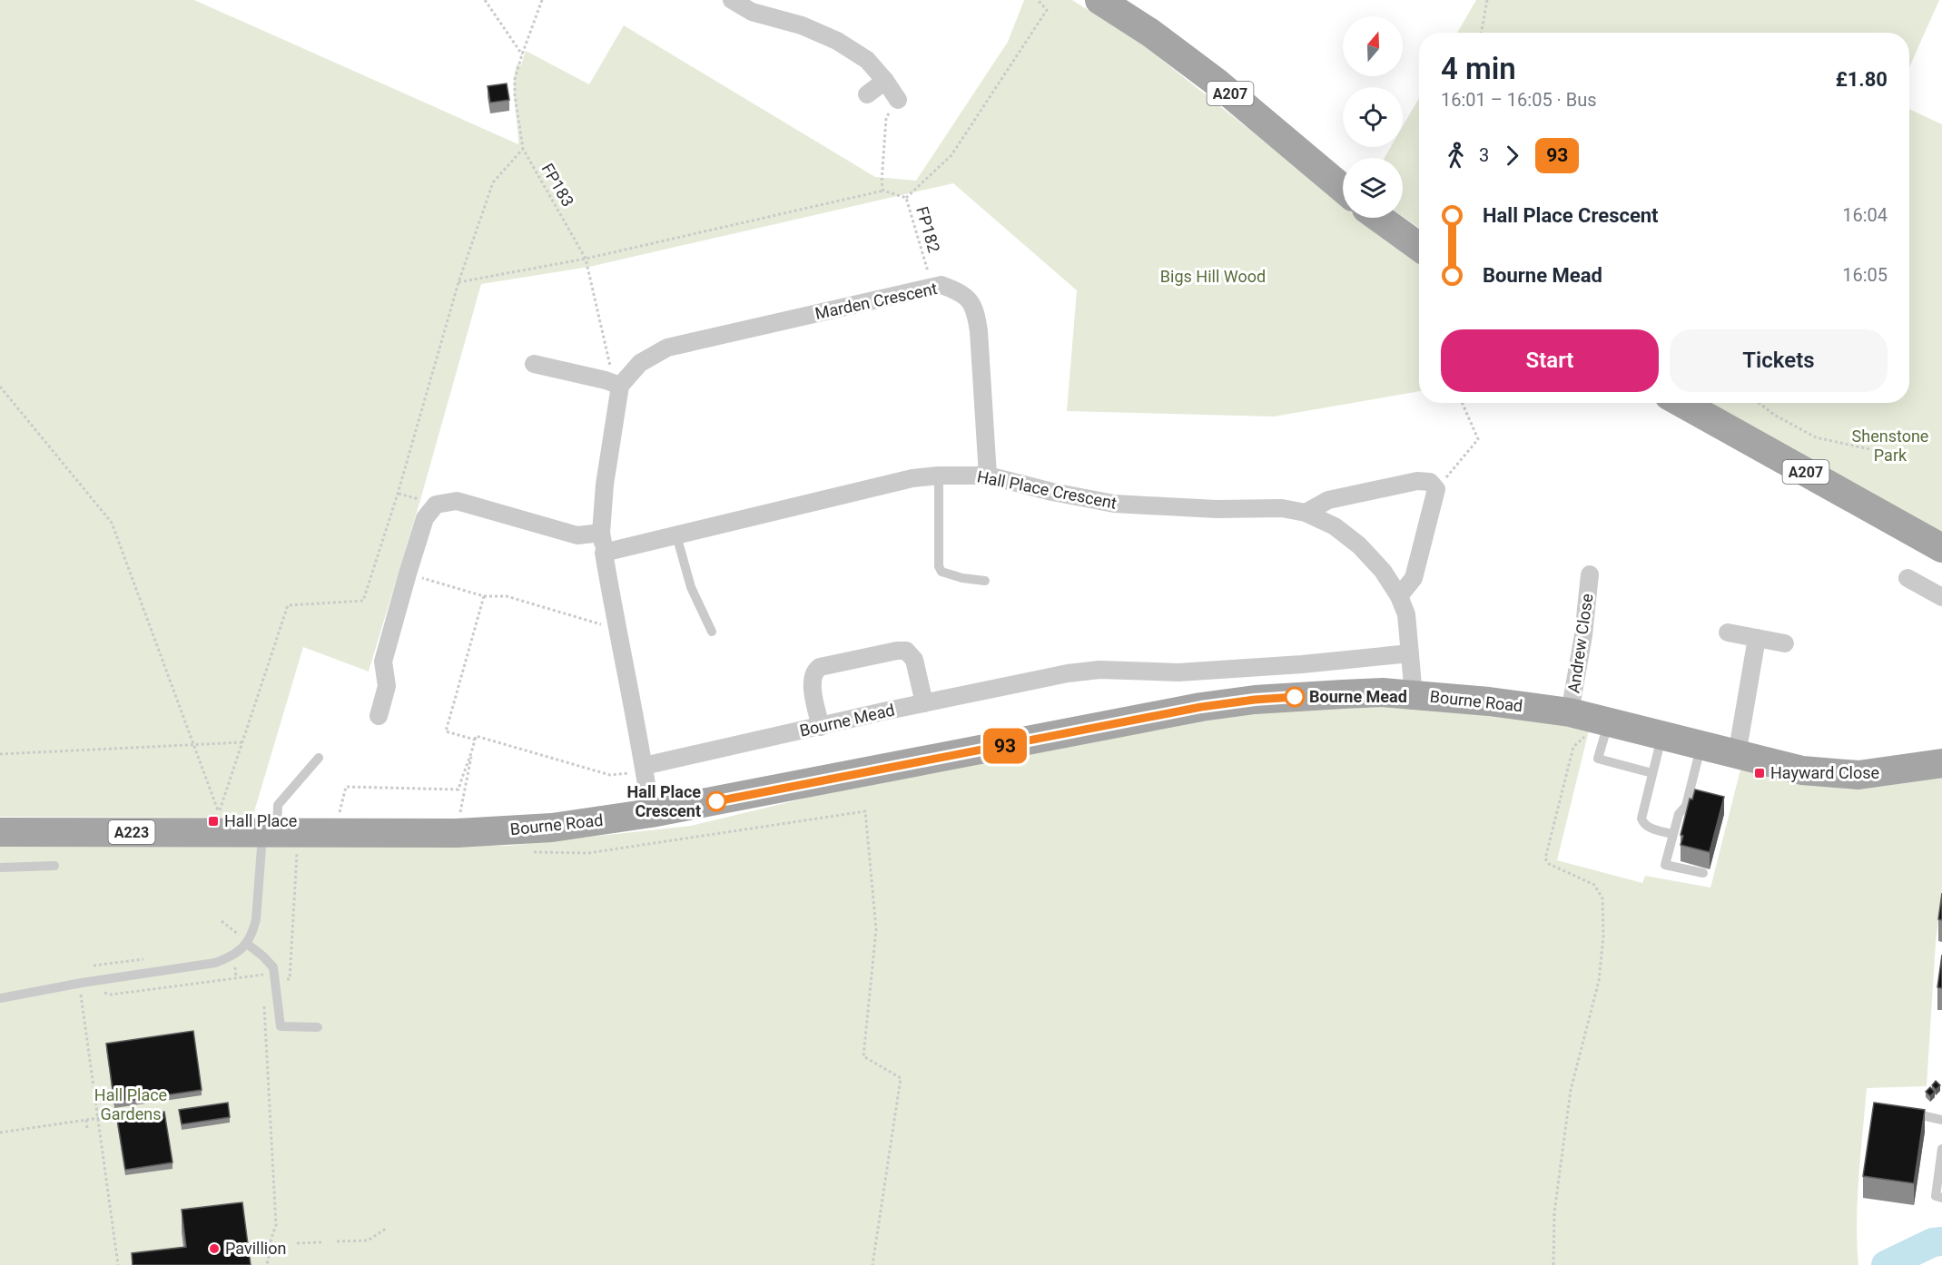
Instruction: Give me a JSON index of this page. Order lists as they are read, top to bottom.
{
  "streets": {
    "main road": ["A207", "Bourne Road", "A223"],
    "street": [
      "Marden Crescent",
      "Hall Place Crescent",
      "Andrew Close",
      "Bourne Mead"
    ],
    "path": ["FP183", "FP182"]
  },
  "crossings": [
    ["FP183", "Marden Crescent"],
    ["FP182", "Marden Crescent"],
    ["Marden Crescent", "Hall Place Crescent"],
    ["Hall Place Crescent", "Bourne Road"],
    ["Hall Place Crescent", "Bourne Mead"],
    ["Andrew Close", "Bourne Road"]
  ],
  "parks": ["Bigs Hill Wood", "Shenstone Park", "Hall Place Gardens"],
  "places": {
    "other": ["Bourne Mead", "Hall Place Crescent", "Pavillion"],
    "transit": ["Hayward Close", "Hall Place"]
  },
  "lines": ["bus line 93"],
  "north": "top",
  "page": {
    "on_map": "93",
    "heading": ["4 min", "16:01 – 16:05 · Bus", "£1.80"],
    "legs": ["3", "93"],
    "list": [
      {
        "name": "Hall Place Crescent",
        "value": "16:04"
      },
      {
        "name": "Bourne Mead",
        "value": "16:05"
      }
    ],
    "buttons": ["Start", "Tickets"]
  }
}
